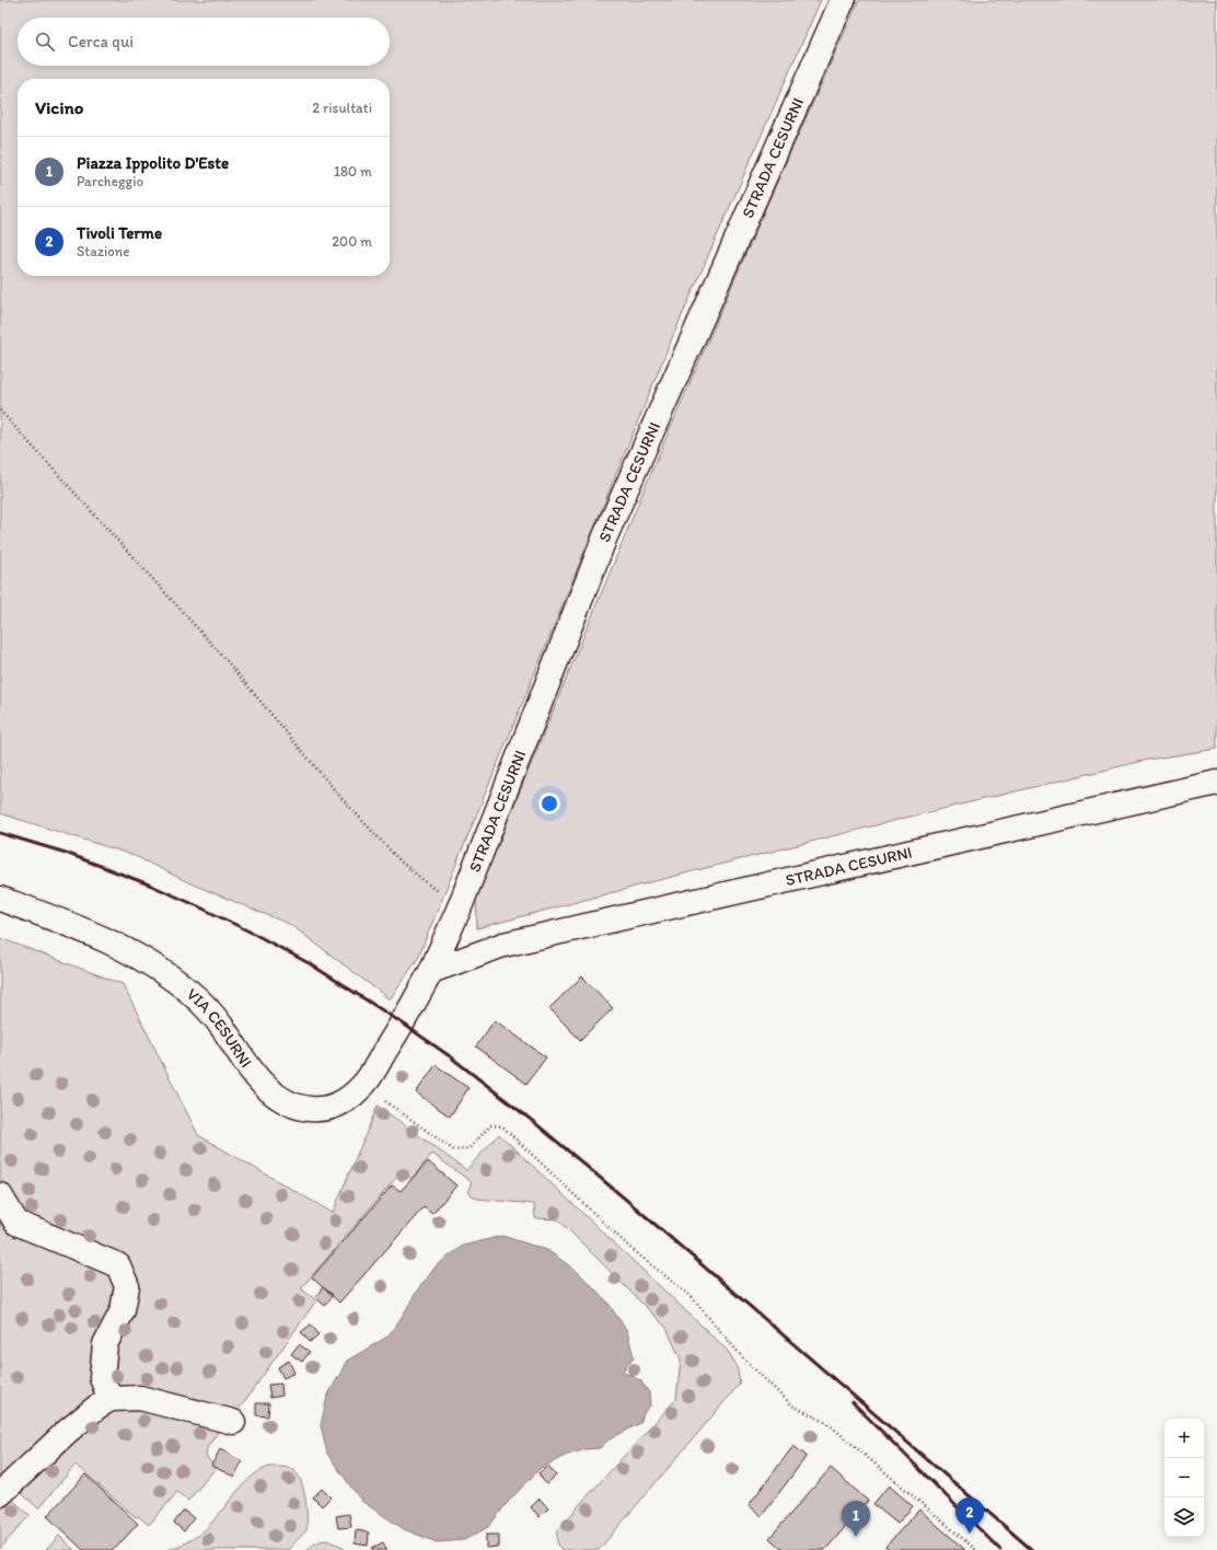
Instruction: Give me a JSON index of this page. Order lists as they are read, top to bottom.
{
  "streets": {
    "street": ["STRADA CESURNI", "VIA CESURNI"]
  },
  "crossings": [
    ["STRADA CESURNI", "VIA CESURNI"]
  ],
  "page": {
    "search": "Cerca qui",
    "heading": ["Vicino", "2 risultati"],
    "list": [
      {
        "mark": "1",
        "name": "Piazza Ippolito D'Este",
        "note": "Parcheggio",
        "value": "180 m"
      },
      {
        "mark": "2",
        "name": "Tivoli Terme",
        "note": "Stazione",
        "value": "200 m"
      }
    ],
    "map_buttons": ["+", "−"],
    "pins": ["2", "1"]
  }
}
